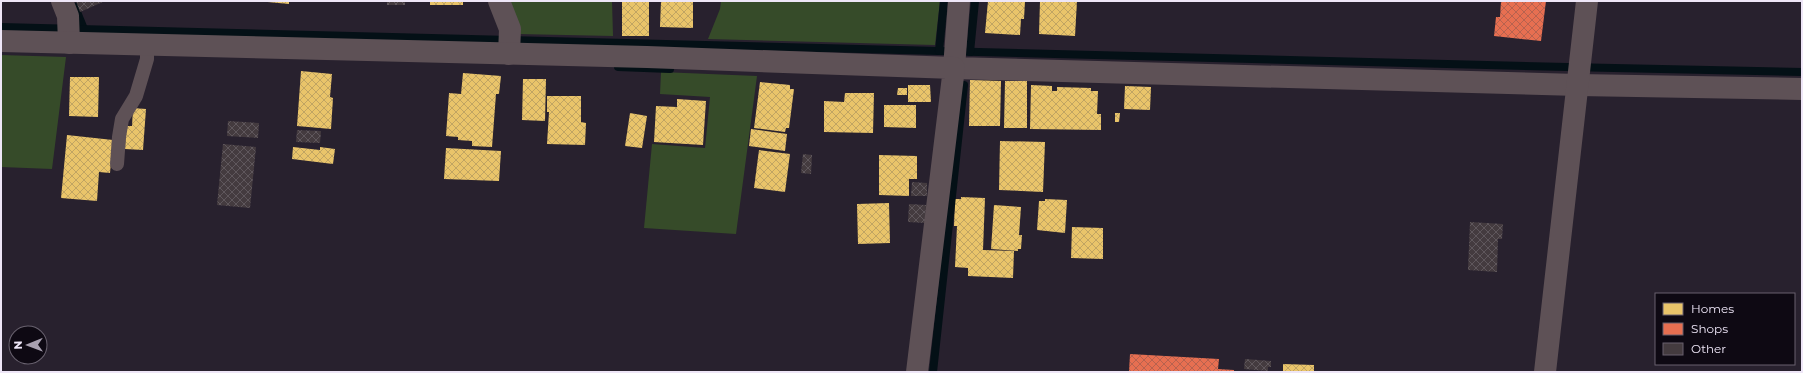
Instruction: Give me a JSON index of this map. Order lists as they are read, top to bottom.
{
  "legend": ["Homes", "Shops", "Other"],
  "north": "left"
}
